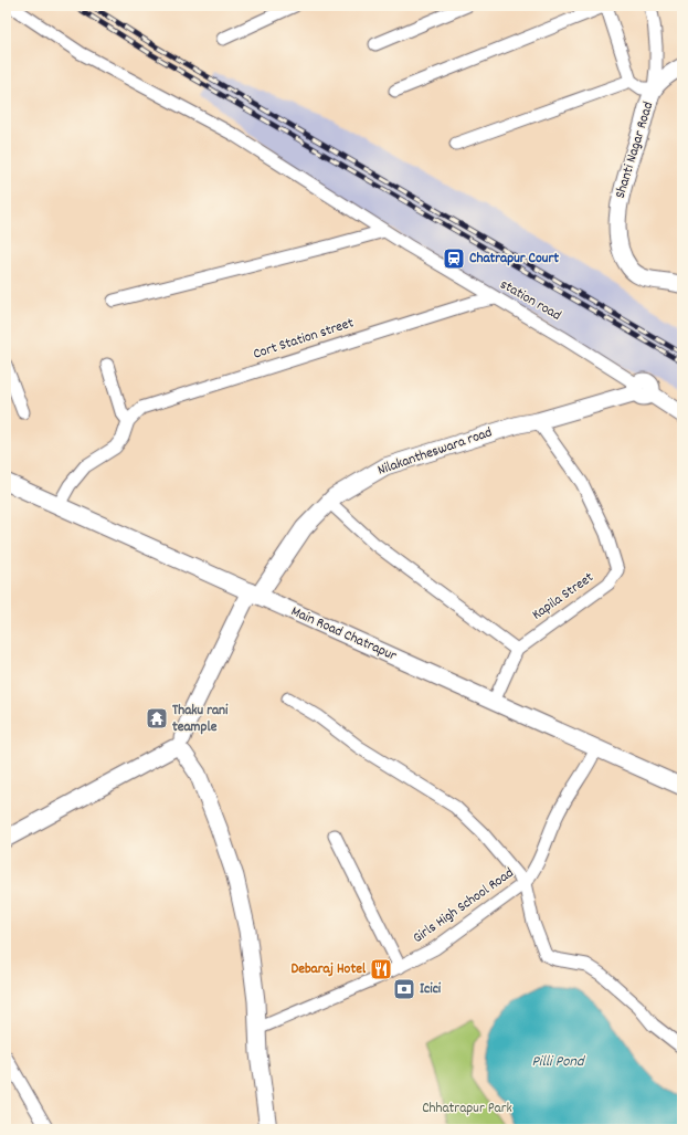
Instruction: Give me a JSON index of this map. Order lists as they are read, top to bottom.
{
  "streets": {
    "street": [
      "Shanti Nagar Road",
      "station road",
      "Cort Station street",
      "Nilakantheswara road",
      "Kapila Street",
      "Main Road Chatrapur",
      "Girls High School Road"
    ]
  },
  "crossings": [
    ["station road", "Cort Station street"],
    ["station road", "Nilakantheswara road"],
    ["Nilakantheswara road", "Kapila Street"],
    ["Nilakantheswara road", "Main Road Chatrapur"],
    ["Main Road Chatrapur", "Girls High School Road"]
  ],
  "water": ["Pilli Pond"],
  "parks": ["Chhatrapur Park"],
  "places": {
    "station": ["Chatrapur Court"],
    "temple": ["Thaku rani teample"],
    "restaurant": ["Debaraj Hotel"],
    "bank": ["Icici"]
  }
}
